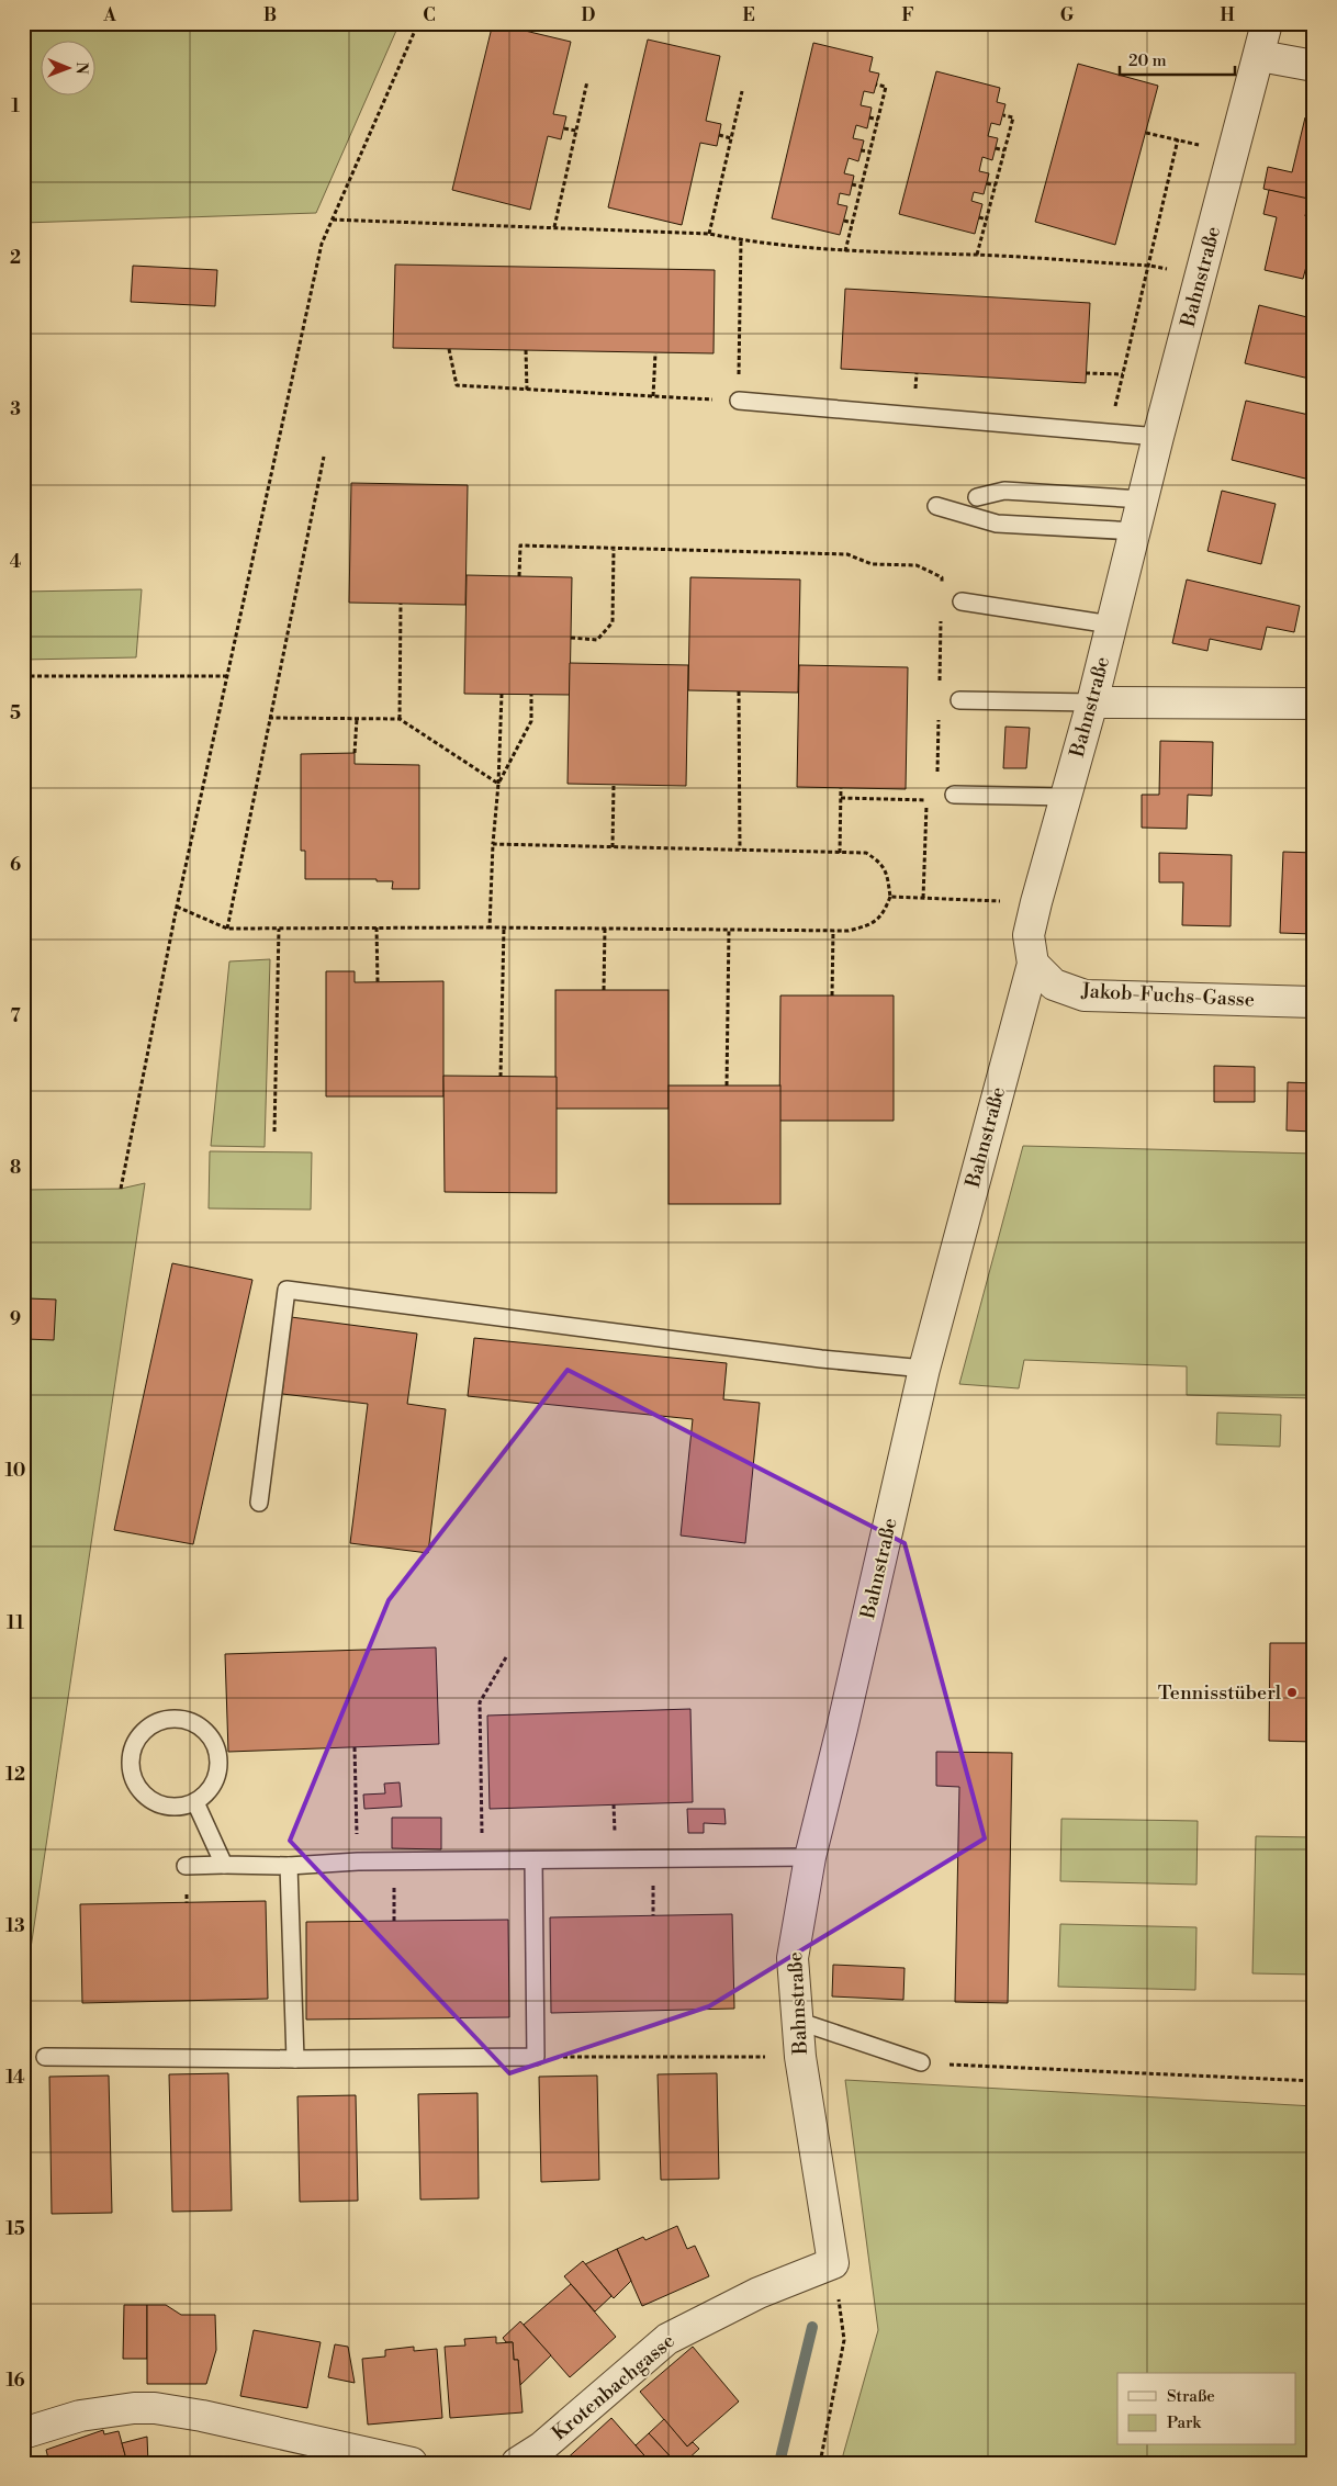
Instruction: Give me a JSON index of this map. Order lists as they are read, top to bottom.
{
  "streets": {
    "street": ["Bahnstraße", "Jakob-Fuchs-Gasse", "Krotenbachgasse"]
  },
  "crossings": [
    ["Bahnstraße", "Jakob-Fuchs-Gasse"],
    ["Bahnstraße", "Krotenbachgasse"]
  ],
  "places": ["Tennisstüberl"],
  "legend": ["Straße", "Park"],
  "scale_bar": "20 m",
  "north": "right",
  "grid": {
    "columns": [
      "A",
      "B",
      "C",
      "D",
      "E",
      "F",
      "G",
      "H"
    ],
    "rows": [
      "1",
      "2",
      "3",
      "4",
      "5",
      "6",
      "7",
      "8",
      "9",
      "10",
      "11",
      "12",
      "13",
      "14",
      "15",
      "16"
    ]
  }
}
